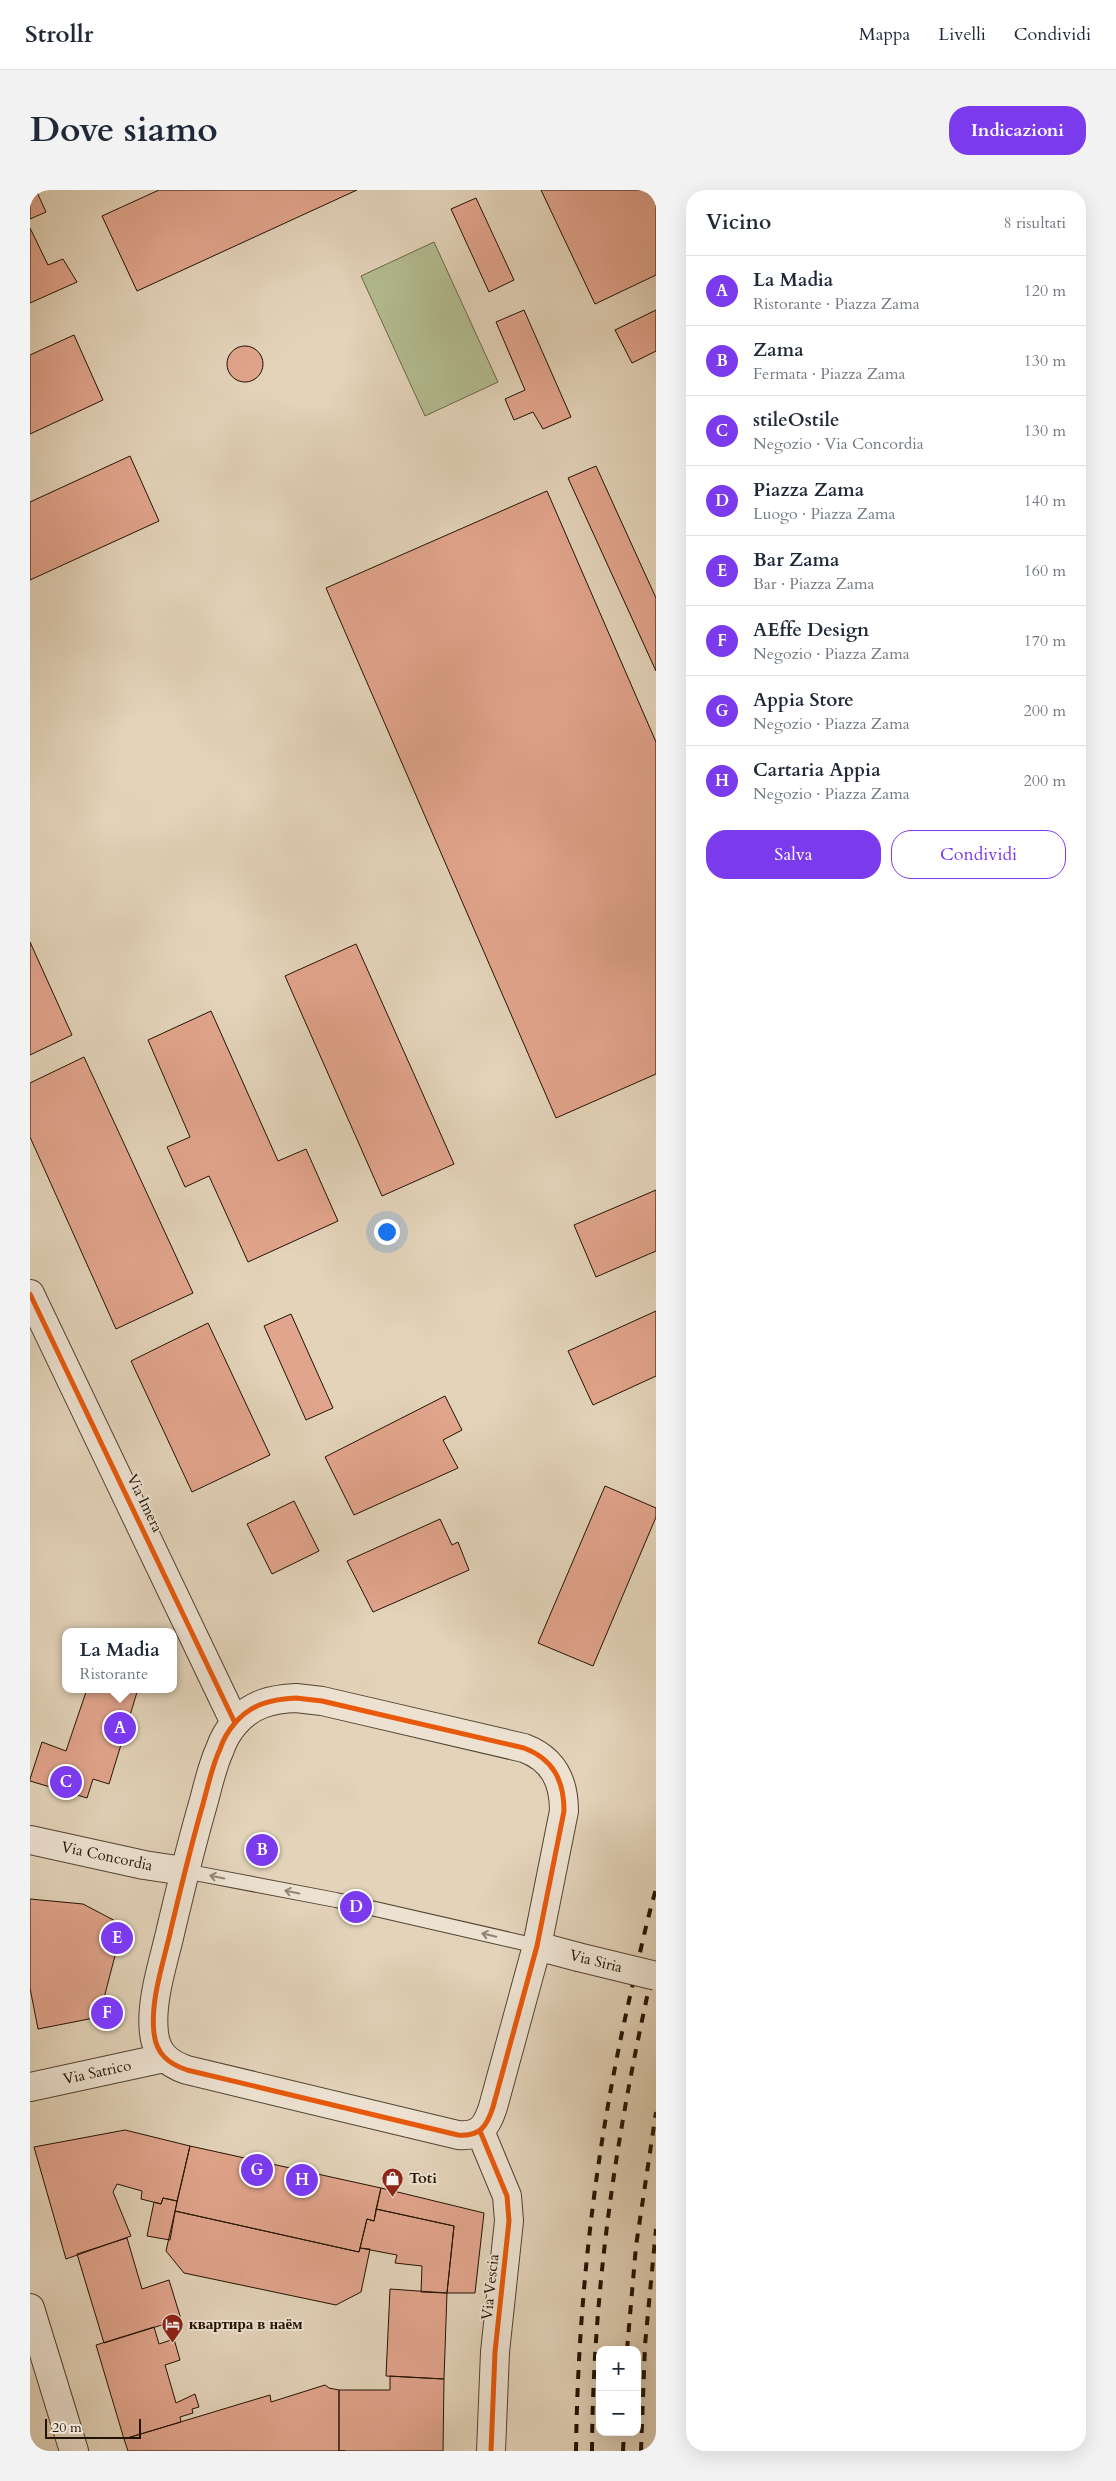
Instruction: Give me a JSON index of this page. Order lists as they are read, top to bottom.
{
  "streets": {
    "street": [
      "Via Imera",
      "Via Concordia",
      "Via Siria",
      "Via Satrico",
      "Via Vescia"
    ]
  },
  "places": {
    "shop": ["Toti"],
    "hotel": ["квартира в наём"]
  },
  "scale_bar": "20 m",
  "page": {
    "header": "Strollr",
    "nav": ["Mappa", "Livelli", "Condividi"],
    "title": "Dove siamo",
    "buttons": [
      "Indicazioni",
      ["Salva", "Condividi"]
    ],
    "heading": ["Vicino", "8 risultati"],
    "list": [
      {
        "mark": "A",
        "name": "La Madia",
        "note": "Ristorante · Piazza Zama",
        "value": "120 m"
      },
      {
        "mark": "B",
        "name": "Zama",
        "note": "Fermata · Piazza Zama",
        "value": "130 m"
      },
      {
        "mark": "C",
        "name": "stileOstile",
        "note": "Negozio · Via Concordia",
        "value": "130 m"
      },
      {
        "mark": "D",
        "name": "Piazza Zama",
        "note": "Luogo · Piazza Zama",
        "value": "140 m"
      },
      {
        "mark": "E",
        "name": "Bar Zama",
        "note": "Bar · Piazza Zama",
        "value": "160 m"
      },
      {
        "mark": "F",
        "name": "AEffe Design",
        "note": "Negozio · Piazza Zama",
        "value": "170 m"
      },
      {
        "mark": "G",
        "name": "Appia Store",
        "note": "Negozio · Piazza Zama",
        "value": "200 m"
      },
      {
        "mark": "H",
        "name": "Cartaria Appia",
        "note": "Negozio · Piazza Zama",
        "value": "200 m"
      }
    ],
    "popup": ["La Madia", "Ristorante"],
    "pins": [
      "A",
      "C",
      "B",
      "D",
      "E",
      "F",
      "G",
      "H"
    ],
    "map_buttons": ["+", "−"],
    "scale": "20 m"
  }
}
